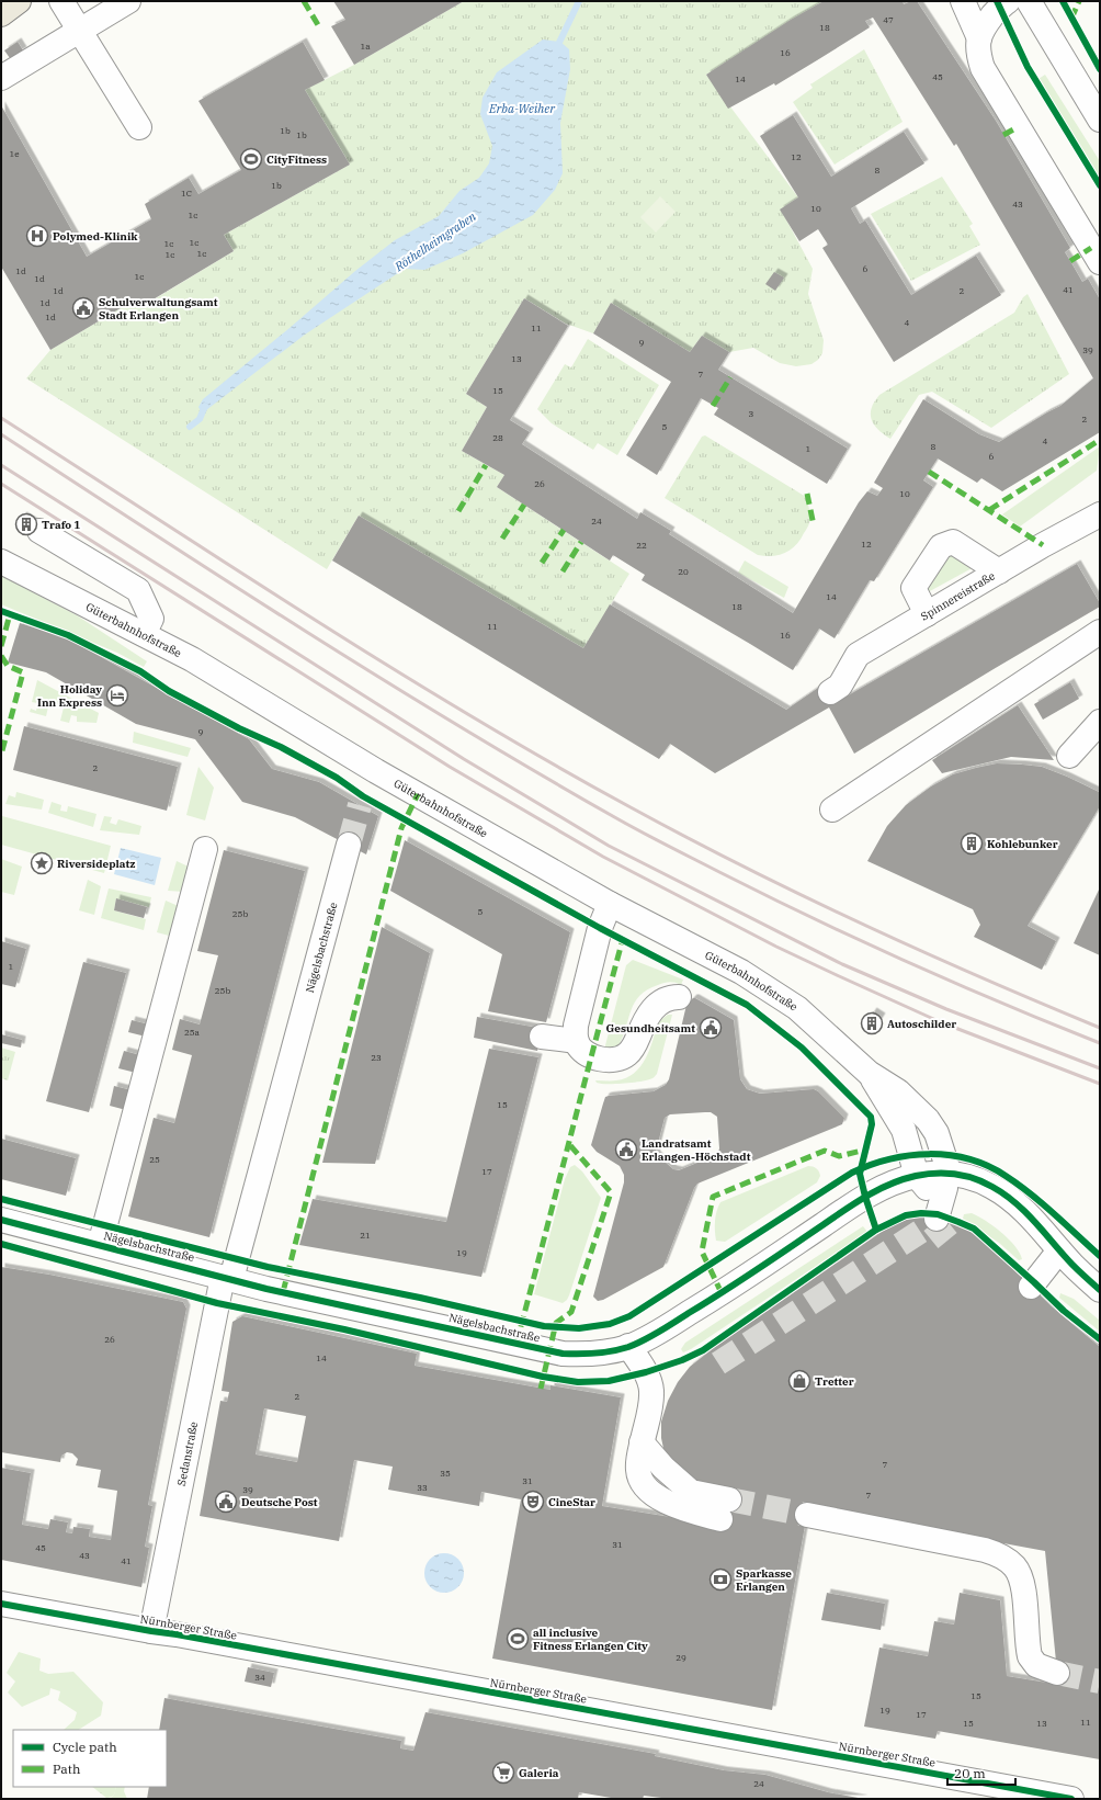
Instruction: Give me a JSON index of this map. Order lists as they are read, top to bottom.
{
  "streets": {
    "street": [
      "Spinnereistraße",
      "Güterbahnhofstraße",
      "Nägelsbachstraße",
      "Sedanstraße",
      "Nürnberger Straße"
    ]
  },
  "crossings": [
    ["Güterbahnhofstraße", "Nägelsbachstraße"],
    ["Nägelsbachstraße", "Sedanstraße"],
    ["Sedanstraße", "Nürnberger Straße"]
  ],
  "water": ["Erba-Weiher", "Röthelheimgraben"],
  "places": {
    "sports": ["CityFitness", "all inclusive Fitness Erlangen City"],
    "hospital": ["Polymed-Klinik"],
    "public building": [
      "Schulverwaltungsamt Stadt Erlangen",
      "Gesundheitsamt",
      "Landratsamt Erlangen-Höchstadt",
      "Deutsche Post"
    ],
    "building": ["Trafo 1", "Kohlebunker", "Autoschilder"],
    "hotel": ["Holiday Inn Express"],
    "place": ["Riversideplatz"],
    "shop": ["Tretter"],
    "theatre": ["CineStar"],
    "bank": ["Sparkasse Erlangen"],
    "supermarket": ["Galeria"]
  },
  "house_numbers": [
    "47",
    "18",
    "1a",
    "16",
    "45",
    "14",
    "1b",
    "1b",
    "1e",
    "12",
    "8",
    "1b",
    "1C",
    "43",
    "10",
    "1c",
    "1c",
    "1c",
    "1c",
    "1c",
    "6",
    "1d",
    "1c",
    "1d",
    "41",
    "1d",
    "2",
    "1d",
    "1d",
    "4",
    "11",
    "9",
    "39",
    "13",
    "7",
    "15",
    "3",
    "2",
    "5",
    "28",
    "4",
    "8",
    "1",
    "6",
    "26",
    "10",
    "24",
    "12",
    "22",
    "20",
    "14",
    "18",
    "11",
    "16",
    "9",
    "2",
    "5",
    "25b",
    "1",
    "25b",
    "25a",
    "23",
    "15",
    "25",
    "17",
    "21",
    "19",
    "26",
    "14",
    "2",
    "7",
    "35",
    "31",
    "33",
    "39",
    "7",
    "31",
    "45",
    "43",
    "41",
    "29",
    "34",
    "15",
    "19",
    "17",
    "11",
    "15",
    "13",
    "24"
  ],
  "legend": ["Cycle path", "Path"],
  "scale_bar": "20 m"
}
